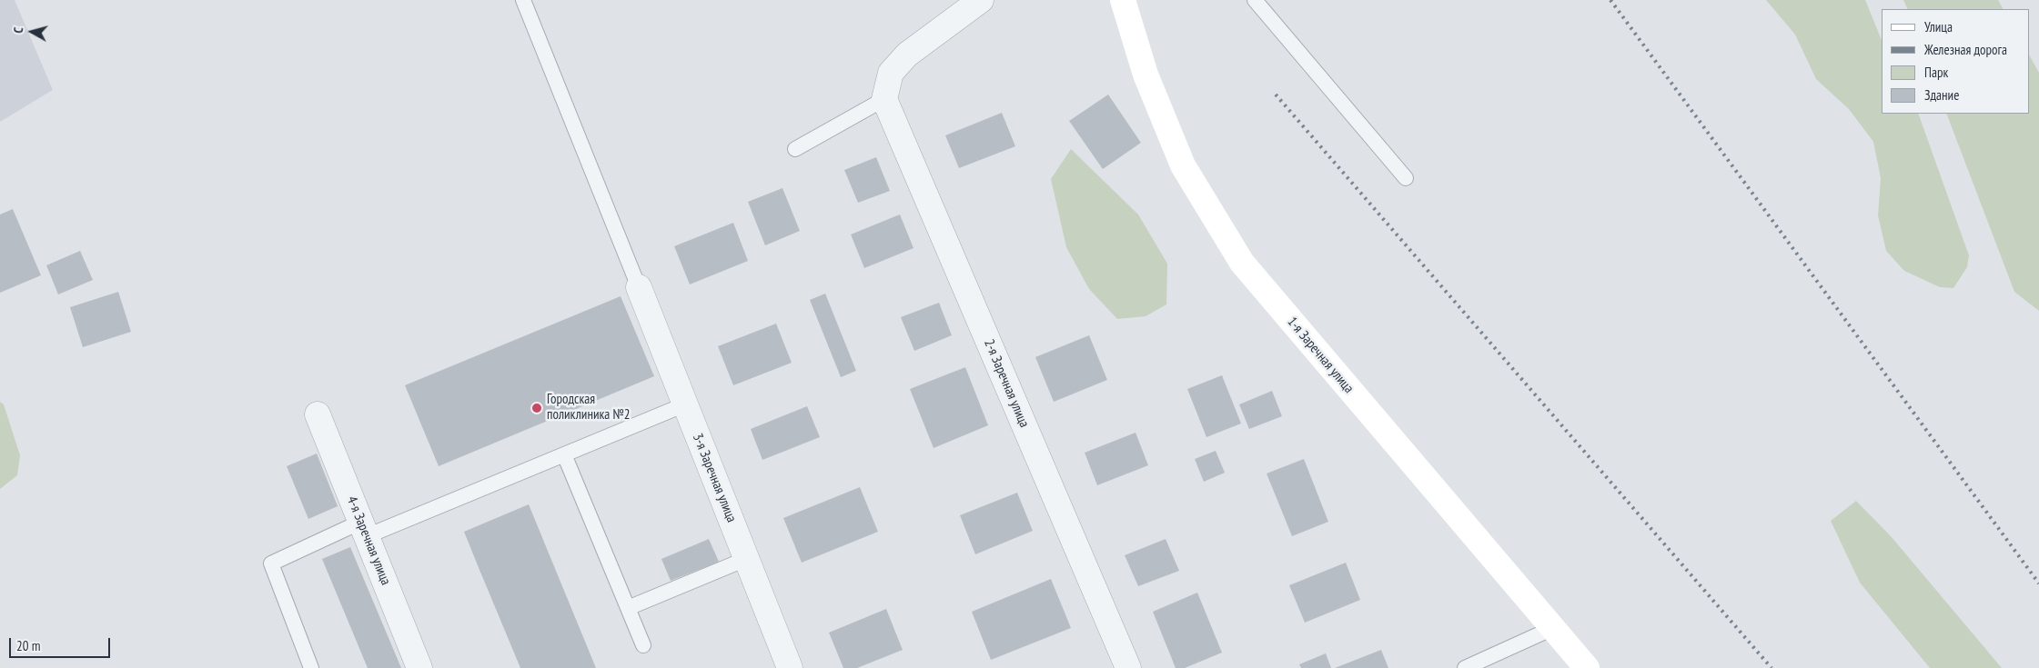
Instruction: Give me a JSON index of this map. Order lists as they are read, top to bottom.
{
  "streets": {
    "street": [
      "1-я Заречная улица",
      "2-я Заречная улица",
      "3-я Заречная улица",
      "4-я Заречная улица"
    ]
  },
  "places": ["Городская поликлиника №2"],
  "legend": [
    "Улица",
    "Железная дорога",
    "Парк",
    "Здание"
  ],
  "scale_bar": "20 m",
  "north": "left"
}
